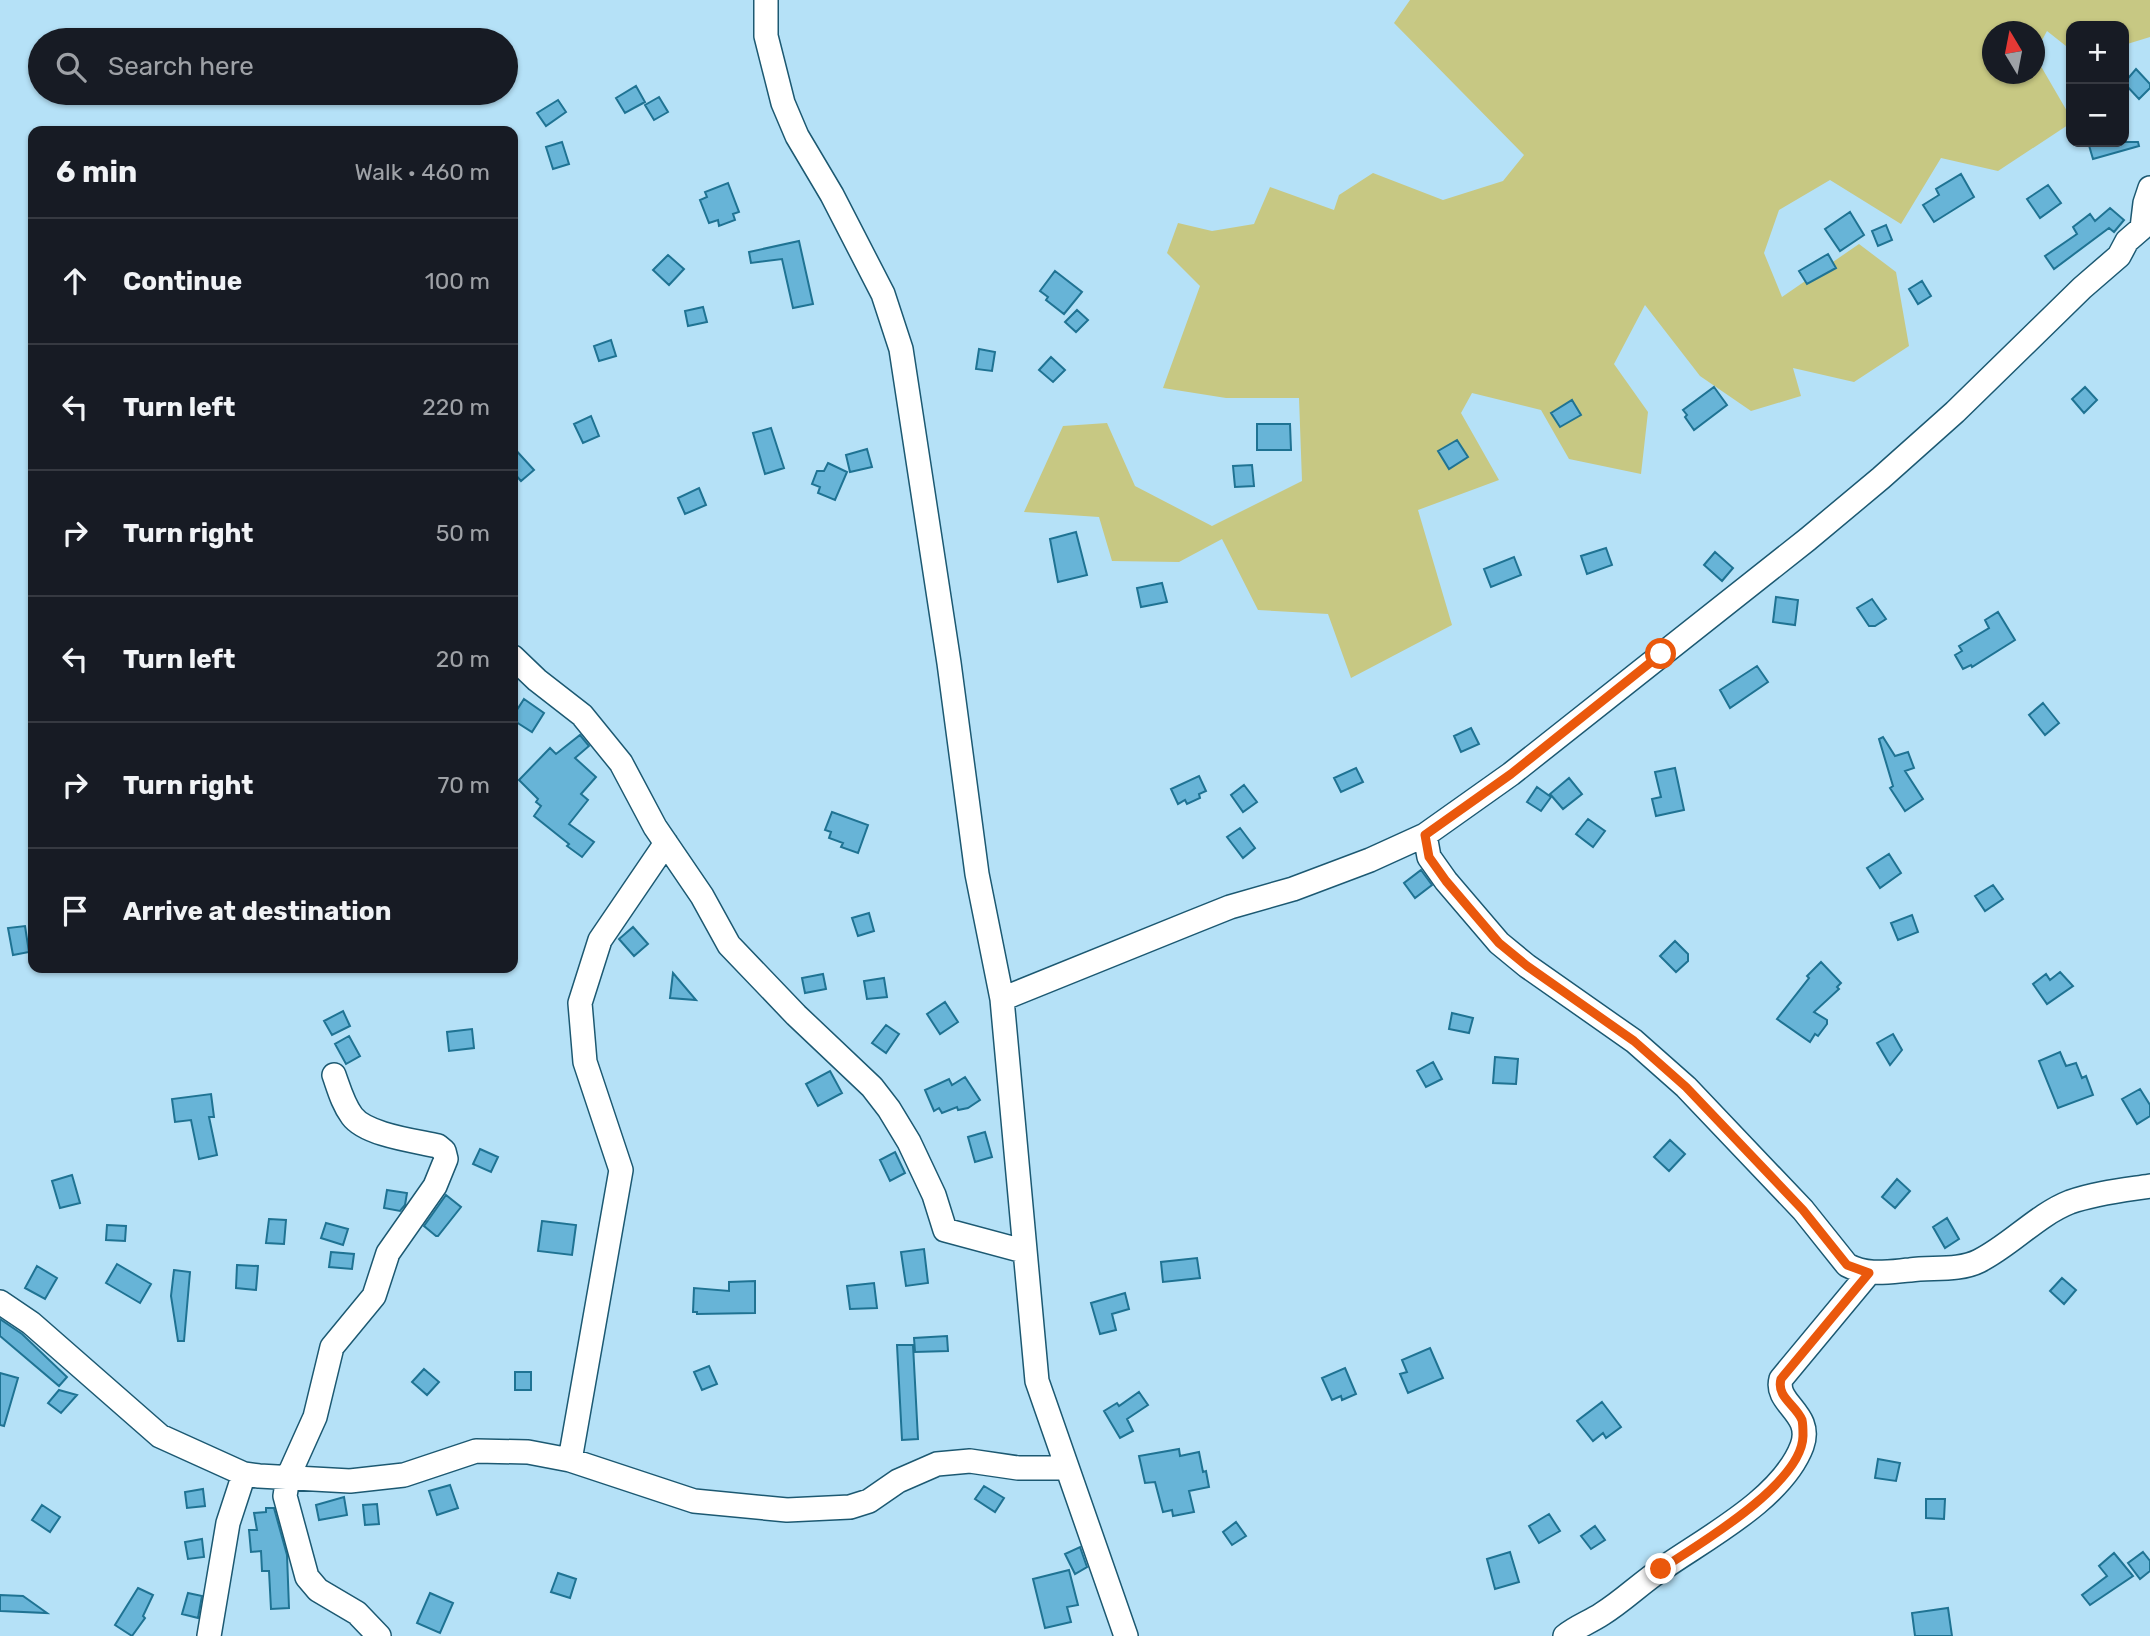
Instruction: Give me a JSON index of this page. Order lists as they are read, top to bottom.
{
  "north": "top",
  "page": {
    "map_buttons": ["+", "−"],
    "search": "Search here",
    "heading": ["6 min", "Walk · 460 m"],
    "list": [
      ["Continue", "100 m"],
      ["Turn left", "220 m"],
      ["Turn right", "50 m"],
      ["Turn left", "20 m"],
      ["Turn right", "70 m"],
      "Arrive at destination"
    ]
  }
}
